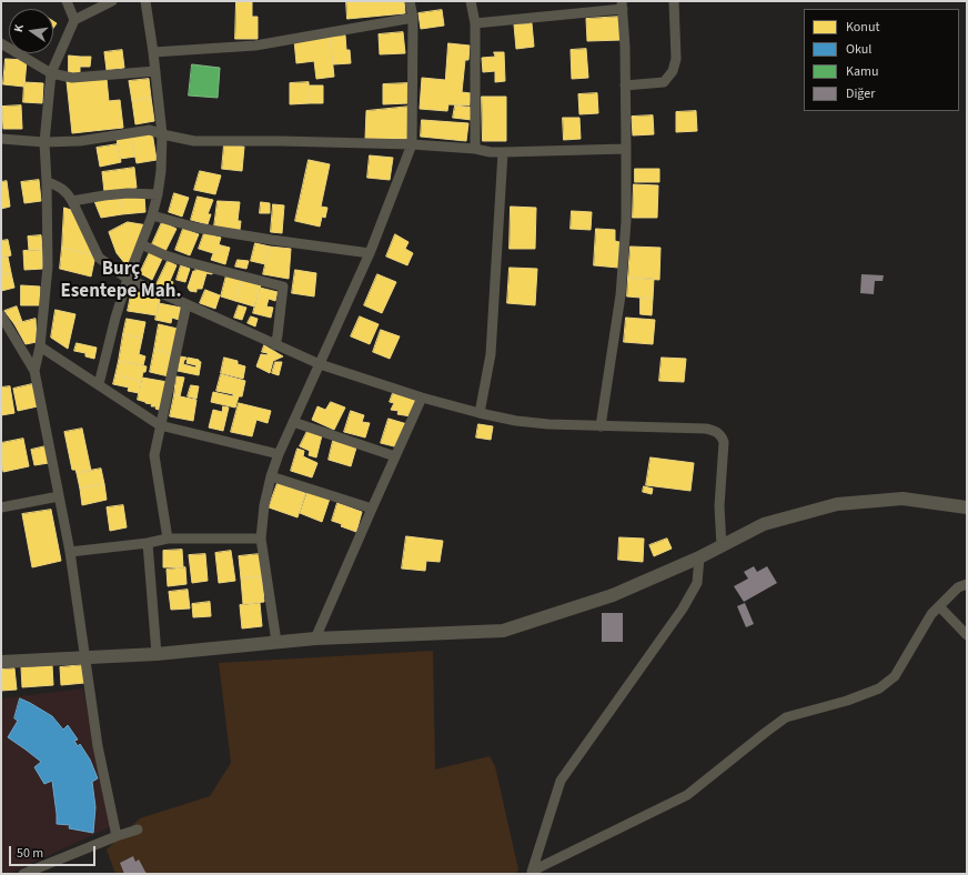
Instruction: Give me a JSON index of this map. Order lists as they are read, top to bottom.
{
  "districts": ["Burç Esentepe Mah."],
  "legend": [
    "Konut",
    "Okul",
    "Kamu",
    "Diğer"
  ],
  "scale_bar": "50 m",
  "north": "left"
}
